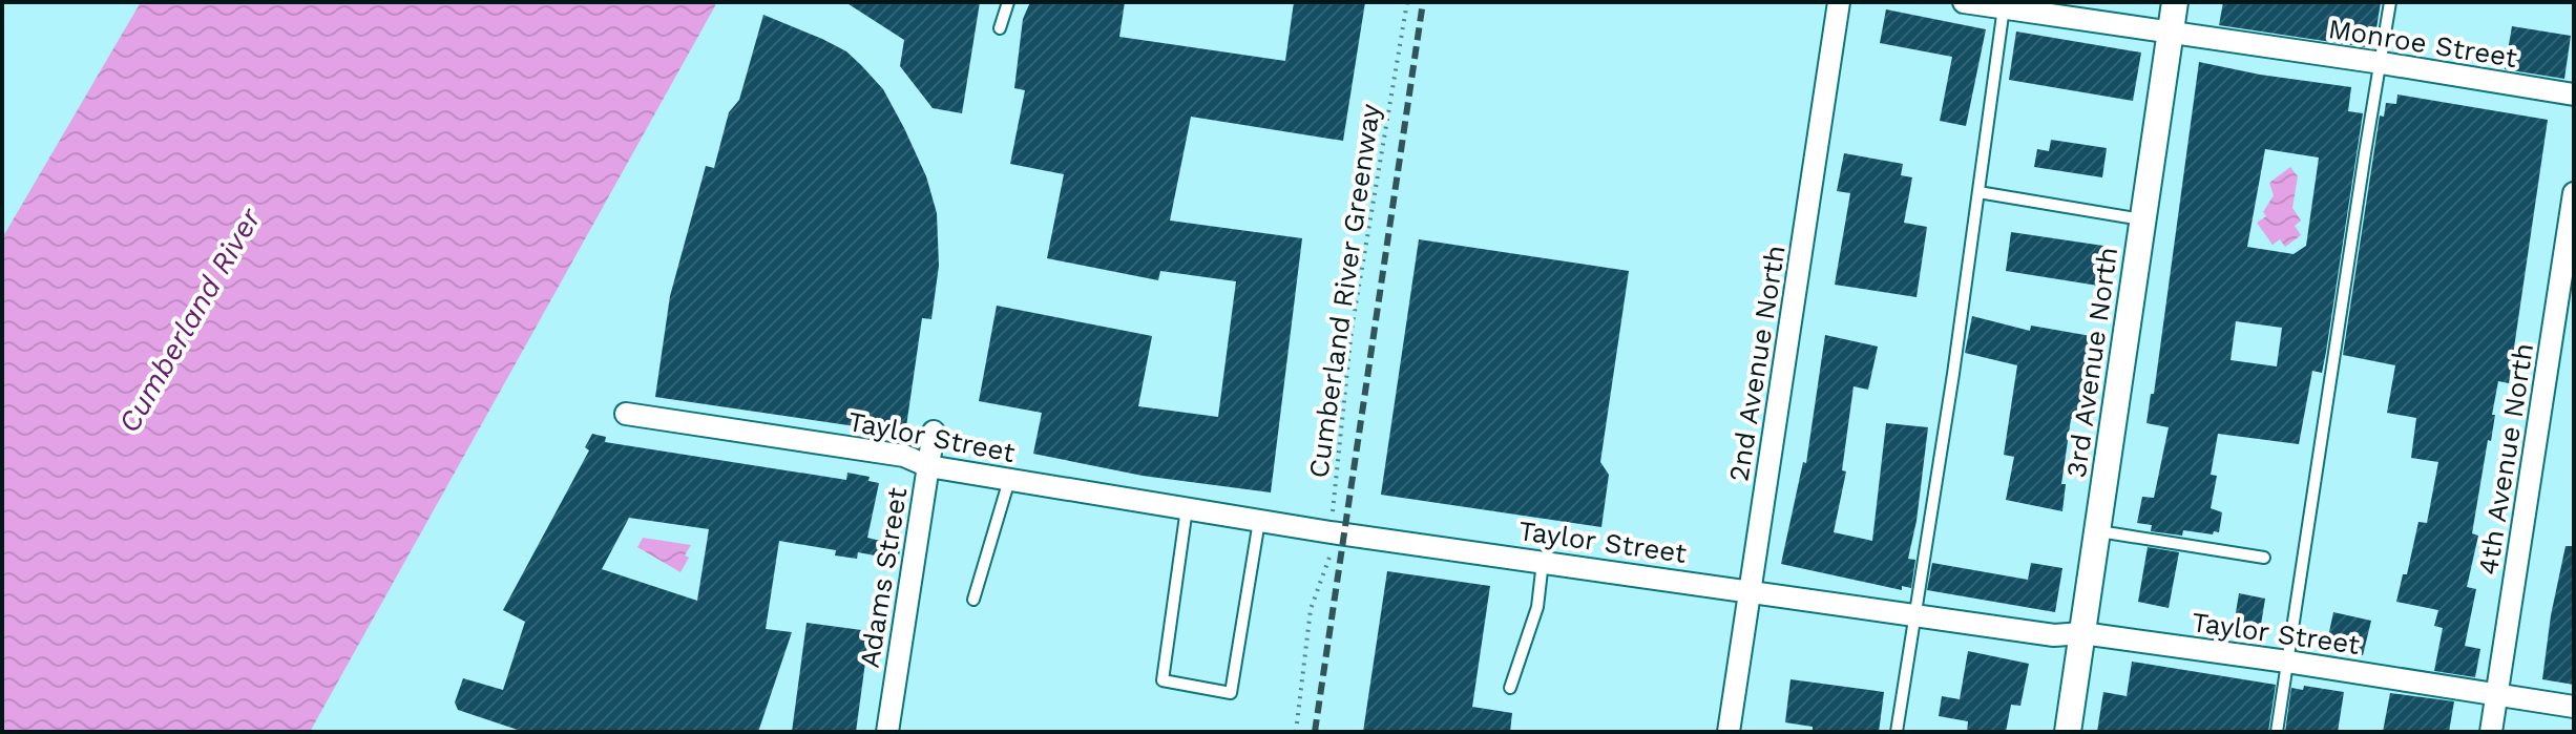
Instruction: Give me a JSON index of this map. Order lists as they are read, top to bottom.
{
  "streets": {
    "street": [
      "Monroe Street",
      "3rd Avenue North",
      "2nd Avenue North",
      "Taylor Street",
      "4th Avenue North",
      "Adams Street"
    ],
    "path": ["Cumberland River Greenway"]
  },
  "crossings": [
    ["Monroe Street", "3rd Avenue North"],
    ["Cumberland River Greenway", "Taylor Street"],
    ["3rd Avenue North", "Taylor Street"],
    ["2nd Avenue North", "Taylor Street"],
    ["Taylor Street", "4th Avenue North"],
    ["Taylor Street", "Adams Street"]
  ],
  "water": ["Cumberland River"]
}
